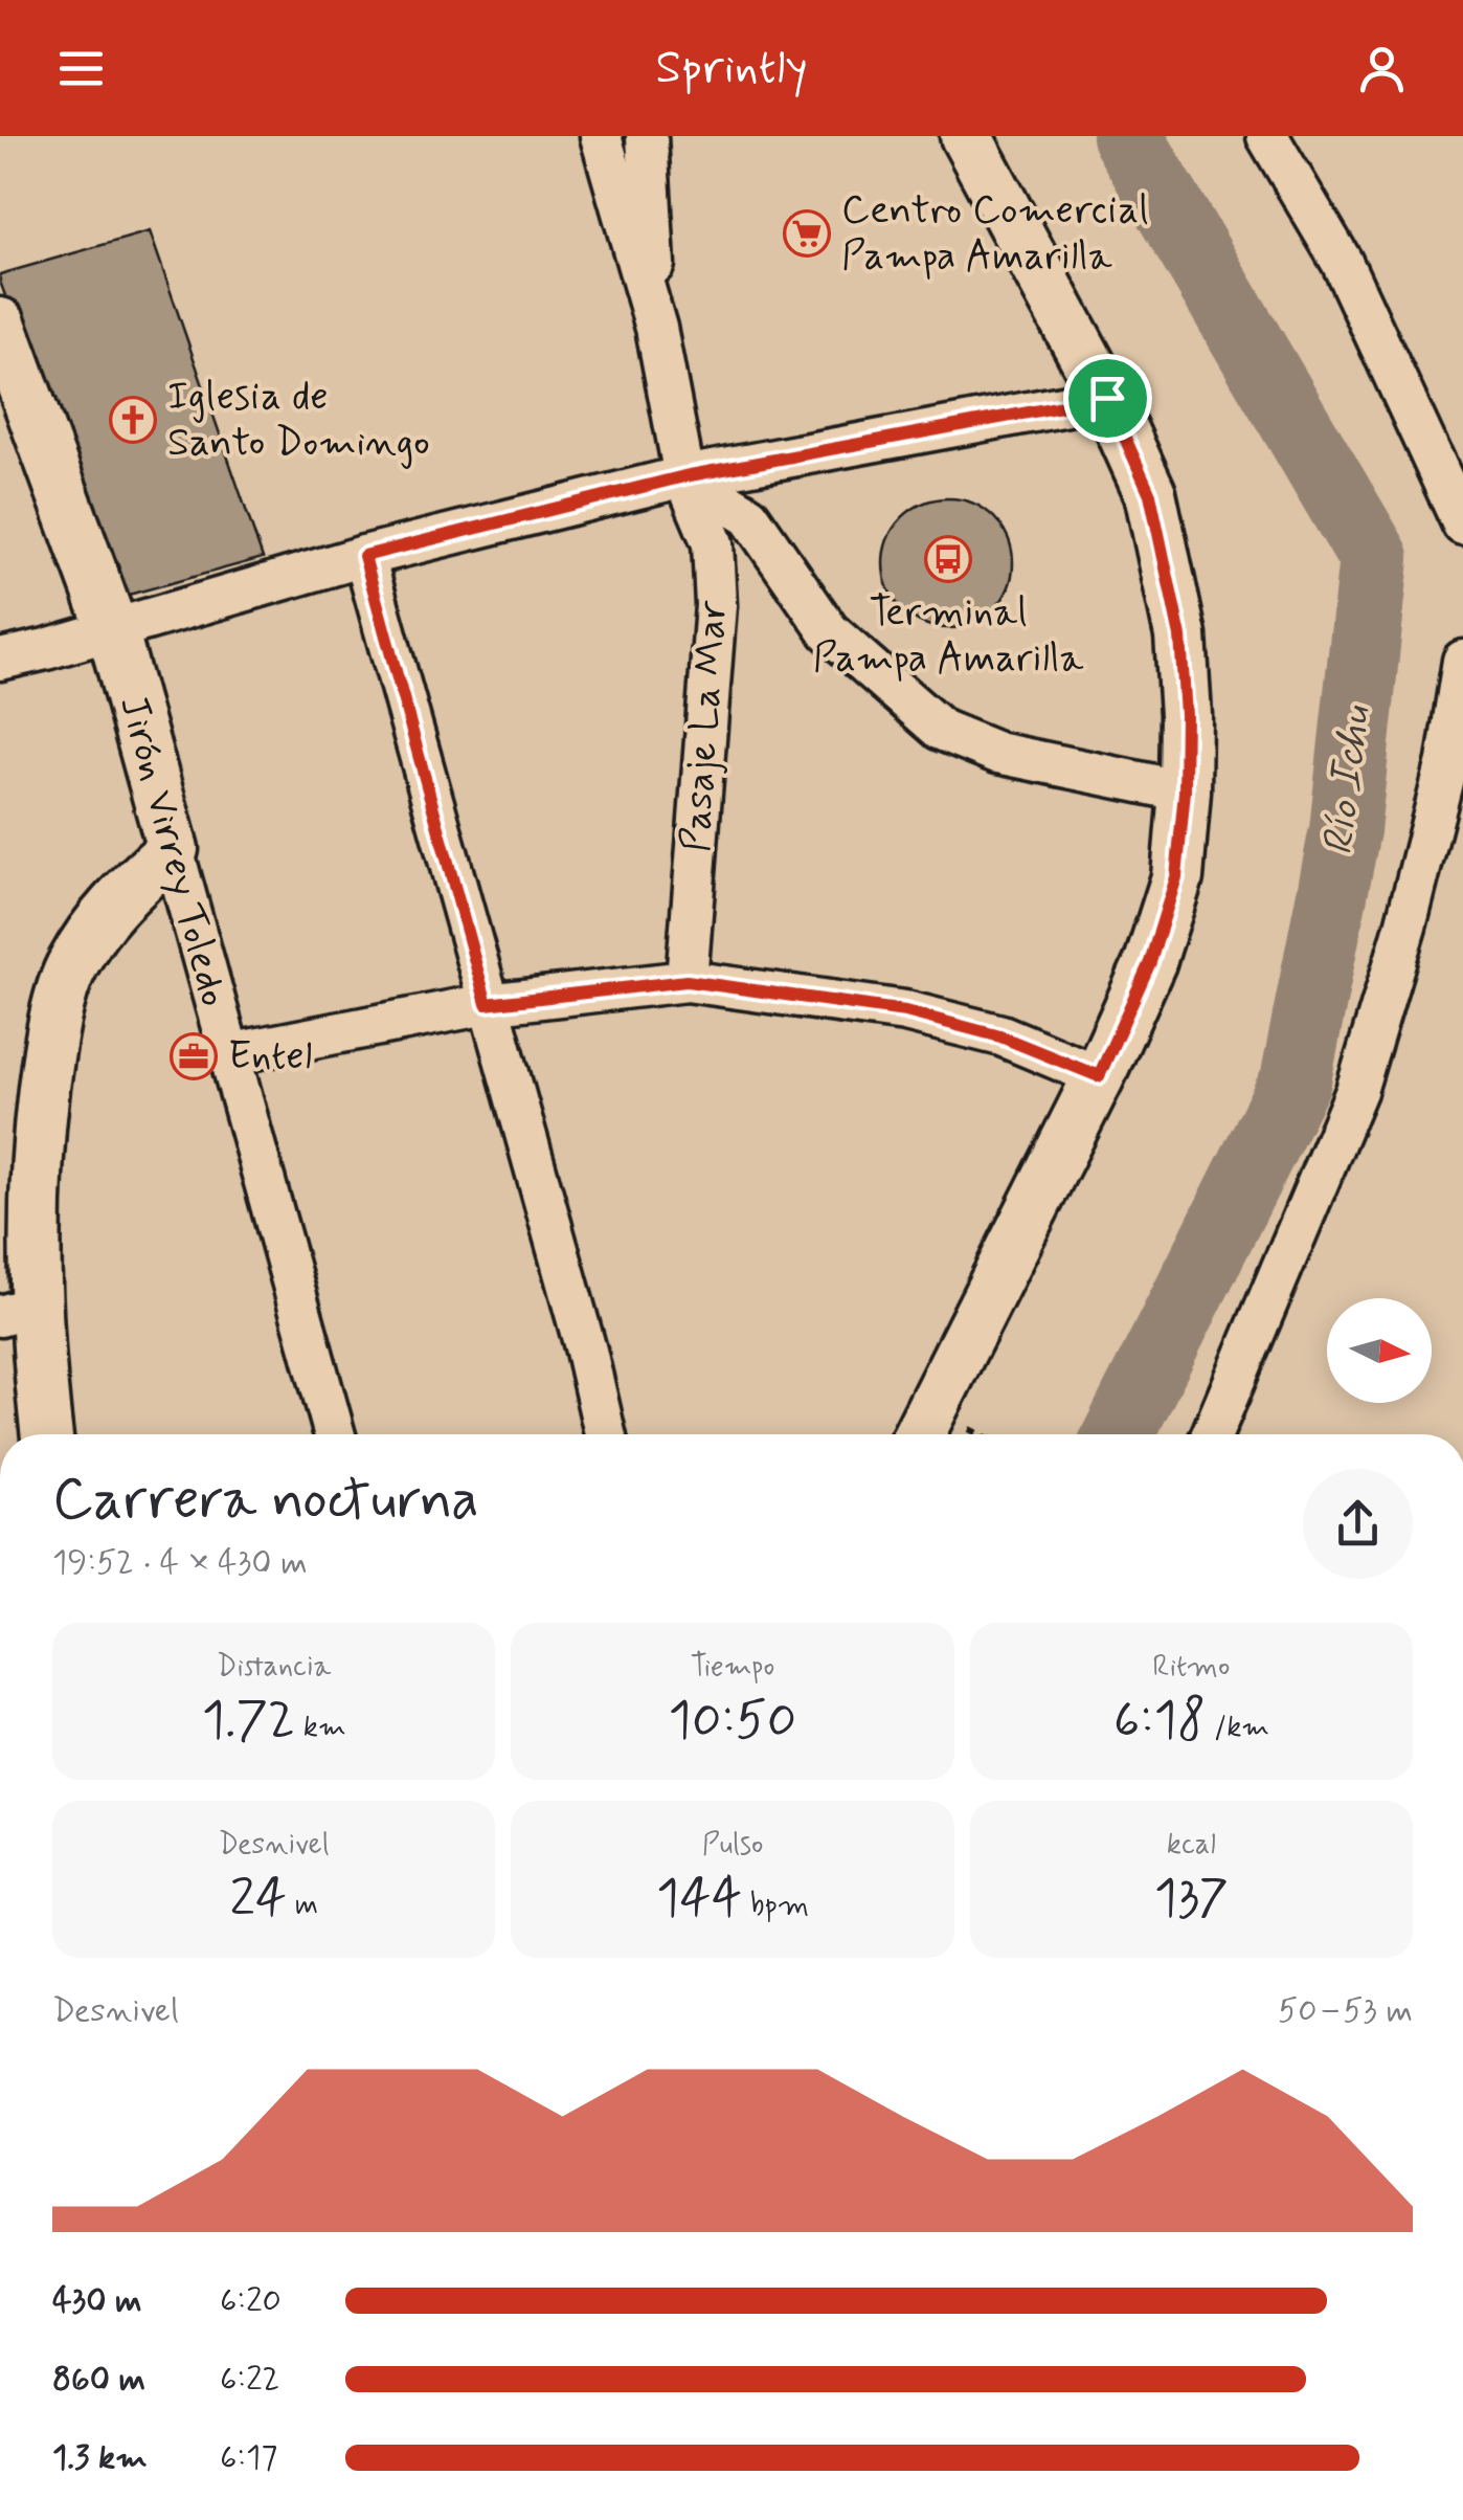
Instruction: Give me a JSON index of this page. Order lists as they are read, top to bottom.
{
  "streets": {
    "main road": ["Jirón Virrey Toledo"],
    "street": ["Pasaje La Mar"]
  },
  "water": ["Río Ichu"],
  "places": {
    "supermarket": ["Centro Comercial Pampa Amarilla"],
    "church": ["Iglesia de Santo Domingo"],
    "bus stop": ["Terminal Pampa Amarilla"],
    "office": ["Entel"]
  },
  "north": "right",
  "page": {
    "header": "Sprintly",
    "heading": ["Carrera nocturna", "19:52 · 4 × 430 m"],
    "stats": [
      ["Distancia", "1.72 km"],
      ["Tiempo", "10:50"],
      ["Ritmo", "6:18 /km"],
      ["Desnivel", "24 m"],
      ["Pulso", "144 bpm"],
      ["kcal", "137"]
    ],
    "chart": ["Desnivel", "50–53 m"],
    "list": [
      {
        "name": "430 m",
        "note": "6:20"
      },
      {
        "name": "860 m",
        "note": "6:22"
      },
      {
        "name": "1.3 km",
        "note": "6:17"
      }
    ]
  }
}
